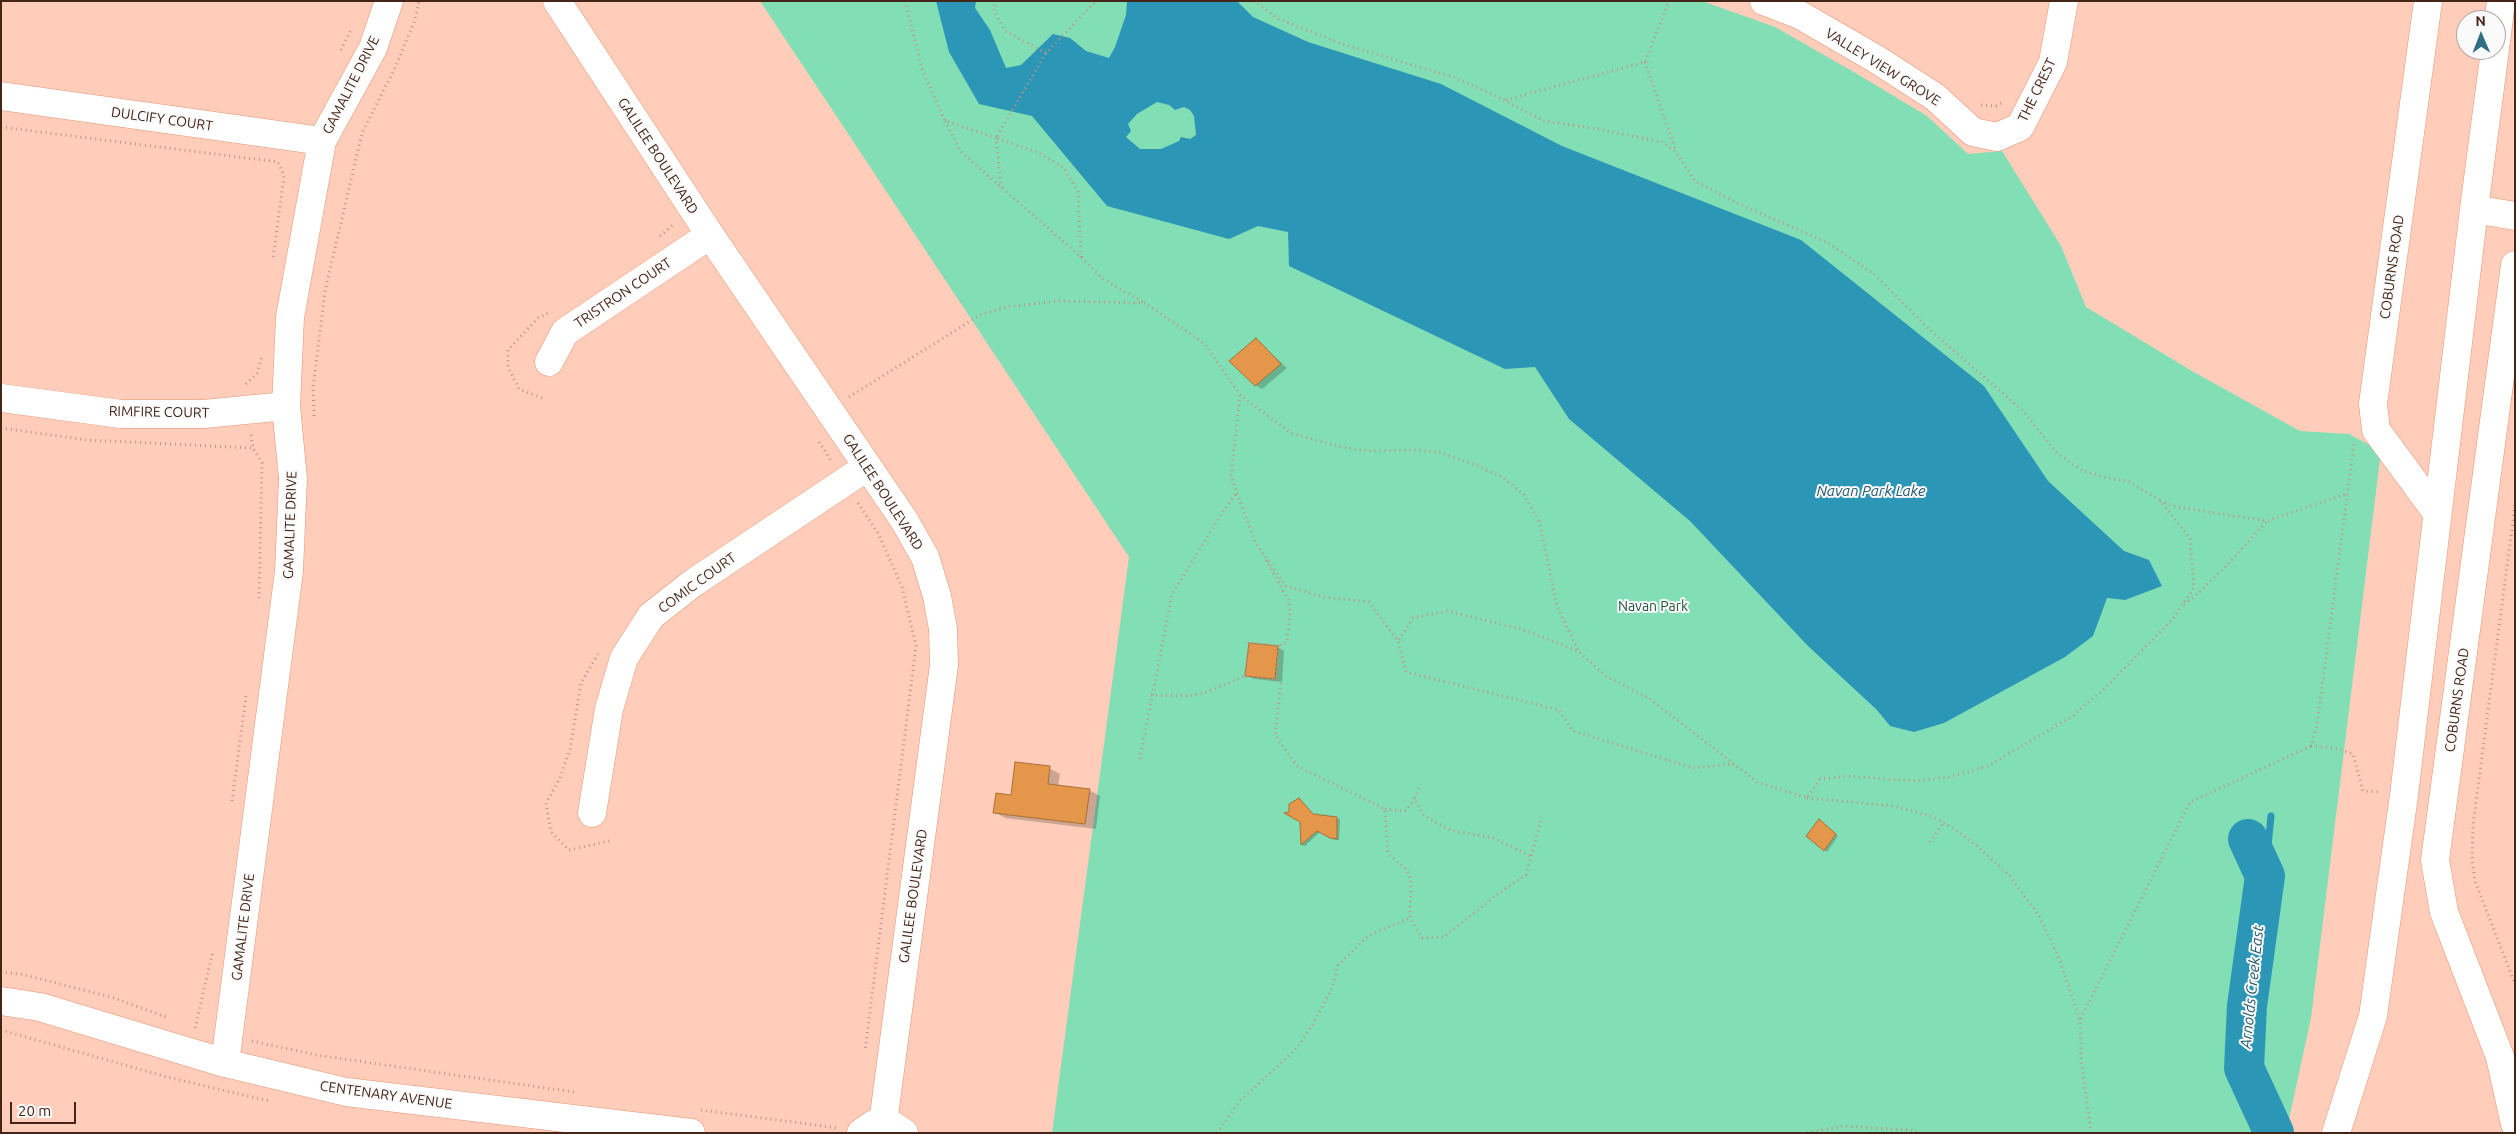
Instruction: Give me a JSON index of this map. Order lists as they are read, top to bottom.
{
  "streets": {
    "street": [
      "VALLEY VIEW GROVE",
      "GAMALITE DRIVE",
      "THE CREST",
      "DULCIFY COURT",
      "GALILEE BOULEVARD",
      "COBURNS ROAD",
      "TRISTRON COURT",
      "RIMFIRE COURT",
      "COMIC COURT",
      "CENTENARY AVENUE"
    ]
  },
  "crossings": [
    ["VALLEY VIEW GROVE", "THE CREST"],
    ["GAMALITE DRIVE", "DULCIFY COURT"],
    ["GAMALITE DRIVE", "RIMFIRE COURT"],
    ["GAMALITE DRIVE", "CENTENARY AVENUE"],
    ["GALILEE BOULEVARD", "TRISTRON COURT"],
    ["GALILEE BOULEVARD", "COMIC COURT"]
  ],
  "water": ["Navan Park Lake", "Arnolds Creek East"],
  "parks": ["Navan Park"],
  "scale_bar": "20 m",
  "north": "top"
}
